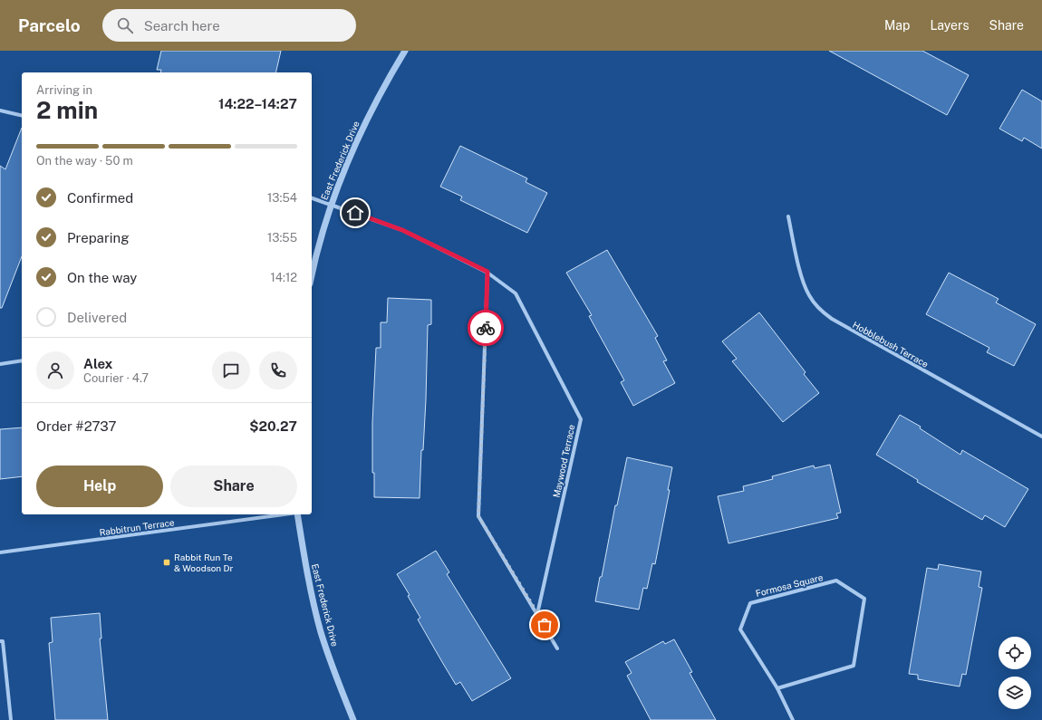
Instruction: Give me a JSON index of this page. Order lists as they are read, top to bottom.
{
  "streets": {
    "street": [
      "East Frederick Drive",
      "Hobblebush Terrace",
      "Maywood Terrace",
      "Rabbitrun Terrace",
      "Formosa Square"
    ]
  },
  "crossings": [
    ["East Frederick Drive", "Maywood Terrace"]
  ],
  "places": {
    "transit": ["Rabbit Run Te & Woodson Dr"]
  },
  "page": {
    "header": "Parcelo",
    "search": "Search here",
    "nav": ["Map", "Layers", "Share"],
    "heading": ["2 min", "Arriving in", "14:22–14:27"],
    "panel": [
      "Alex",
      "Courier · 4.7",
      "Order #2737",
      "$20.27"
    ],
    "bar": "On the way · 50 m",
    "list": [
      ["Confirmed", "13:54"],
      ["Preparing", "13:55"],
      ["On the way", "14:12"],
      "Delivered"
    ],
    "buttons": ["Help", "Share"]
  }
}
